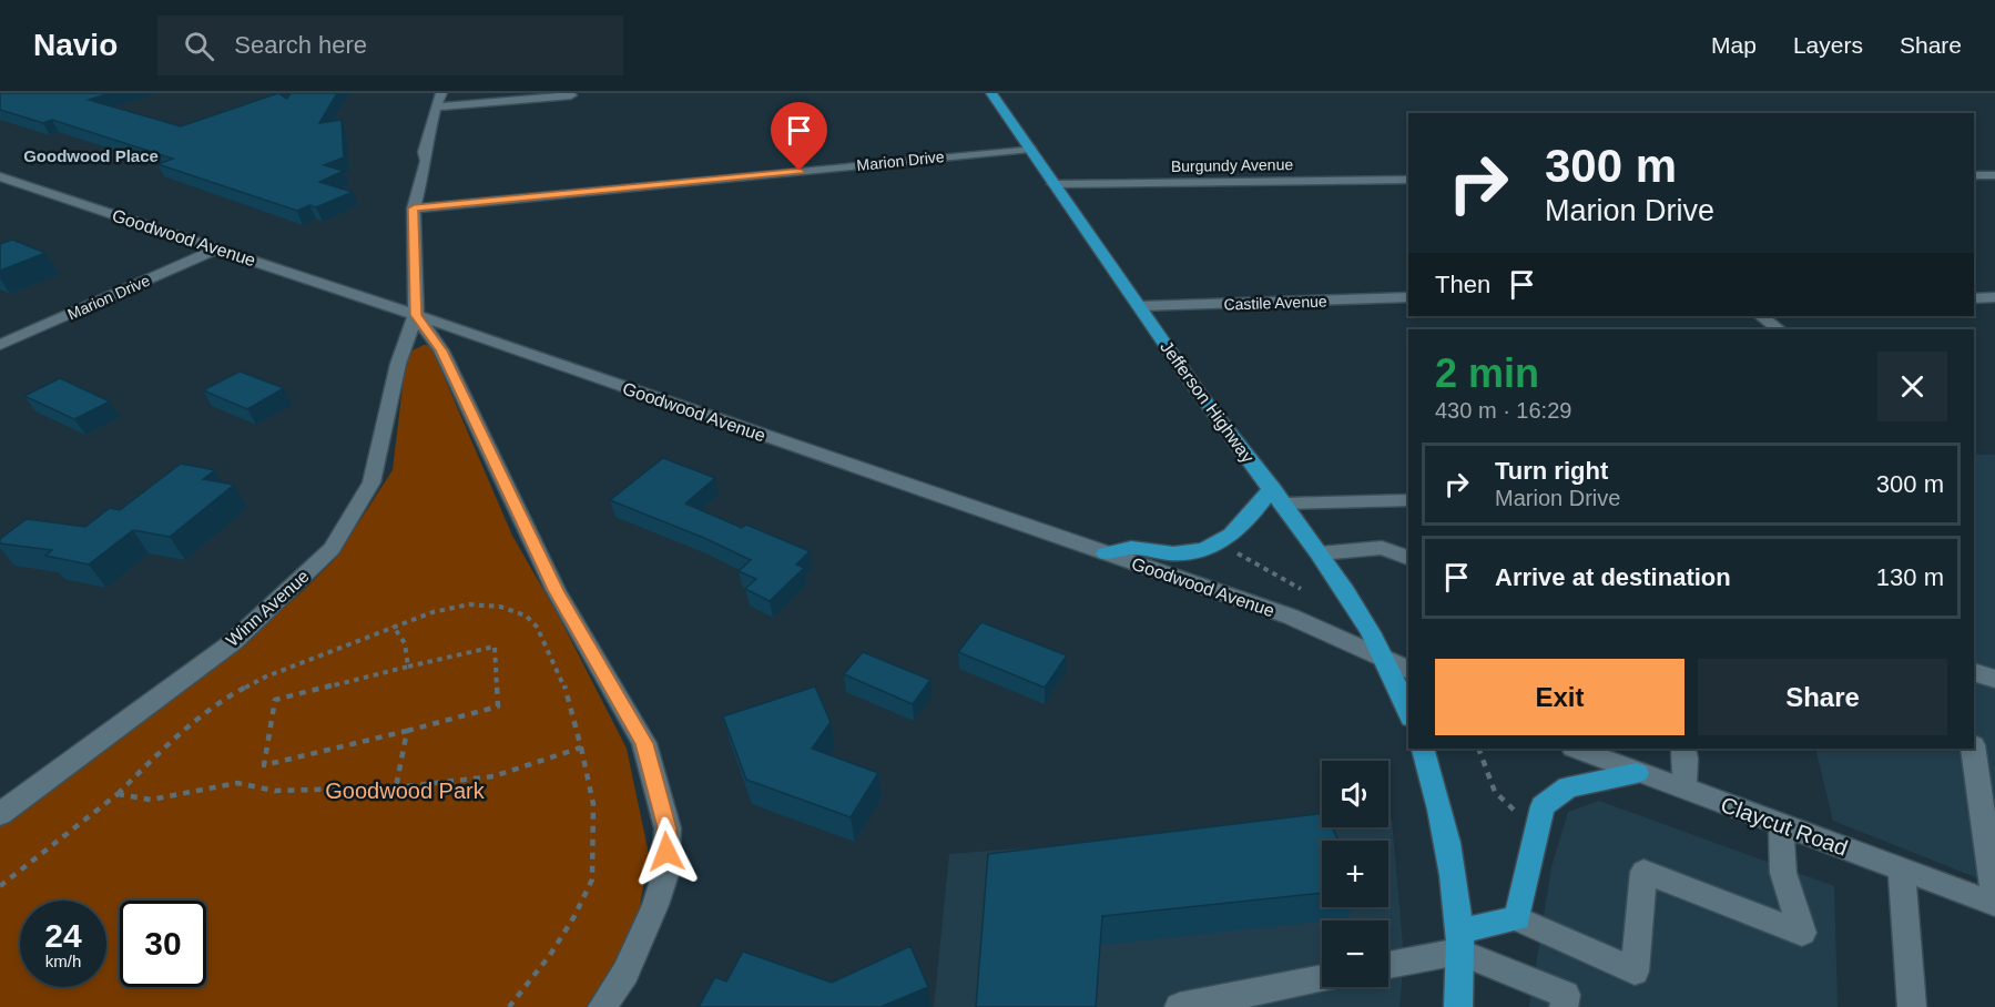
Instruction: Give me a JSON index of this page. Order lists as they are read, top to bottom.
{
  "streets": {
    "main road": ["Jefferson Highway"],
    "street": [
      "Marion Drive",
      "Burgundy Avenue",
      "Goodwood Avenue",
      "Castile Avenue",
      "Winn Avenue",
      "Claycut Road"
    ]
  },
  "crossings": [
    ["Marion Drive", "Goodwood Avenue"],
    ["Marion Drive", "Jefferson Highway"],
    ["Burgundy Avenue", "Jefferson Highway"],
    ["Goodwood Avenue", "Jefferson Highway"],
    ["Goodwood Avenue", "Winn Avenue"],
    ["Castile Avenue", "Jefferson Highway"]
  ],
  "districts": ["Goodwood Place"],
  "parks": ["Goodwood Park"],
  "page": {
    "header": "Navio",
    "search": "Search here",
    "nav": ["Map", "Layers", "Share"],
    "turn": ["300 m", "Marion Drive"],
    "then": "Then",
    "heading": ["2 min", "430 m · 16:29"],
    "list": [
      {
        "name": "Turn right",
        "note": "Marion Drive",
        "value": "300 m"
      },
      {
        "name": "Arrive at destination",
        "value": "130 m"
      }
    ],
    "buttons": ["Exit", "Share"],
    "map_buttons": ["+", "−"],
    "speed": "24 km/h",
    "limit": "30"
  }
}
